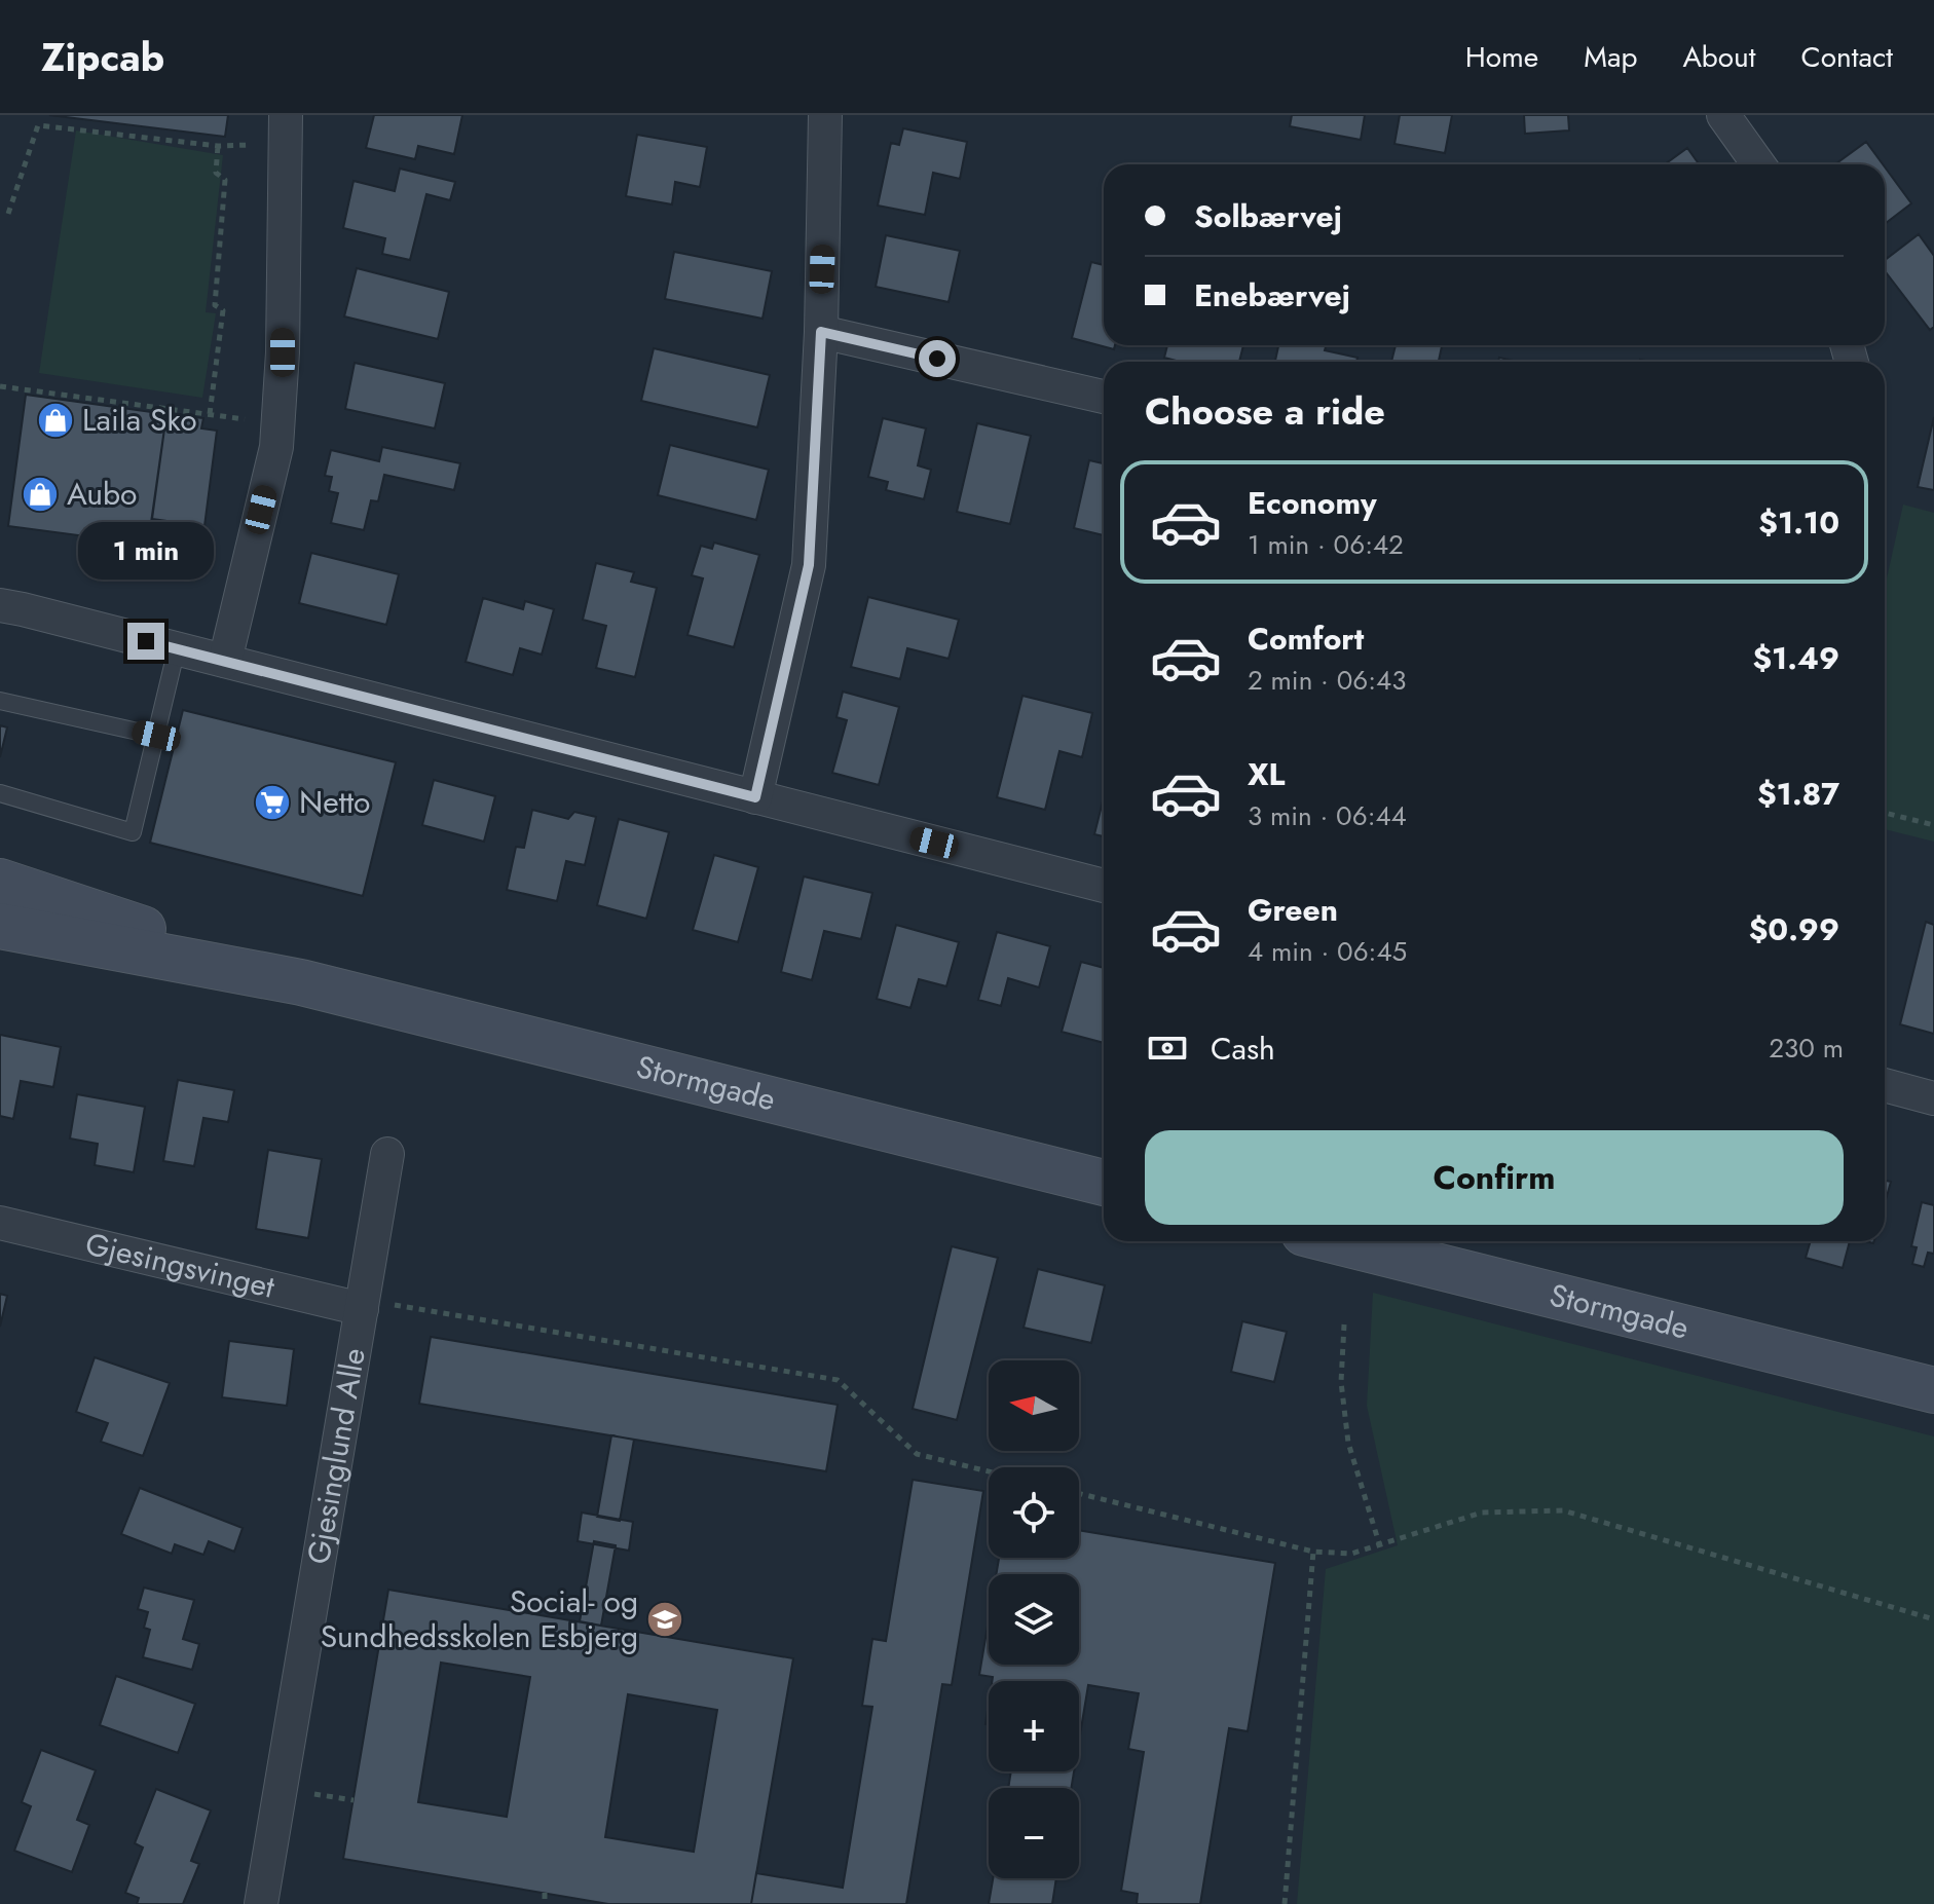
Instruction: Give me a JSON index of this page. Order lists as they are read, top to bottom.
{
  "streets": {
    "street": ["Stormgade", "Gjesingsvinget", "Gjesinglund Alle"]
  },
  "crossings": [
    ["Gjesingsvinget", "Gjesinglund Alle"]
  ],
  "places": {
    "shop": ["Laila Sko", "Aubo"],
    "supermarket": ["Netto"],
    "school or university": ["Social- og Sundhedsskolen Esbjerg"]
  },
  "north": "left",
  "page": {
    "header": "Zipcab",
    "nav": [
      "Home",
      "Map",
      "About",
      "Contact"
    ],
    "banner": ["Solbærvej", "Enebærvej"],
    "heading": "Choose a ride",
    "list": [
      {
        "name": "Economy",
        "note": "1 min · 06:42",
        "value": "$1.10"
      },
      {
        "name": "Comfort",
        "note": "2 min · 06:43",
        "value": "$1.49"
      },
      {
        "name": "XL",
        "note": "3 min · 06:44",
        "value": "$1.87"
      },
      {
        "name": "Green",
        "note": "4 min · 06:45",
        "value": "$0.99"
      }
    ],
    "bubble": "1 min",
    "pay": ["Cash", "230 m"],
    "buttons": "Confirm",
    "map_buttons": ["+", "−"]
  }
}
